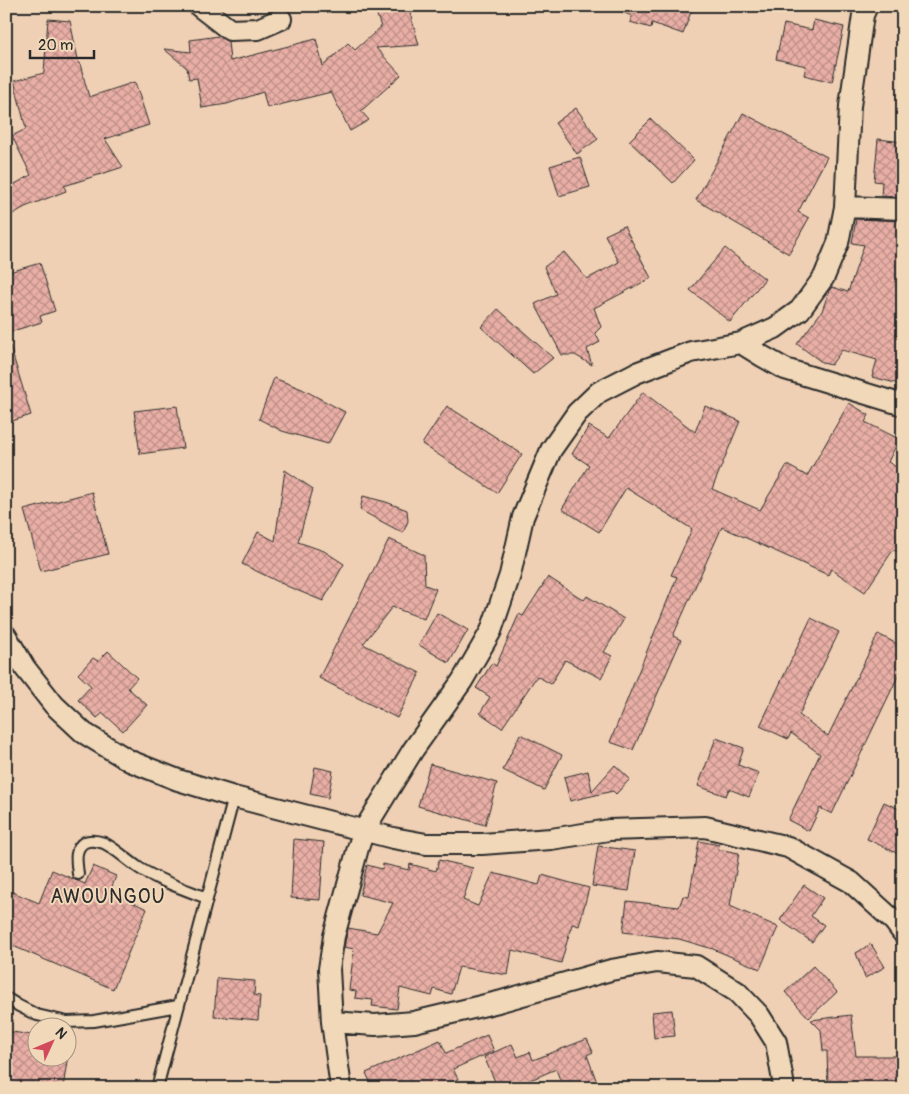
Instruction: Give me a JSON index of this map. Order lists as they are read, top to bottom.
{
  "districts": ["AWOUNGOU"],
  "scale_bar": "20 m",
  "north": "top right"
}
